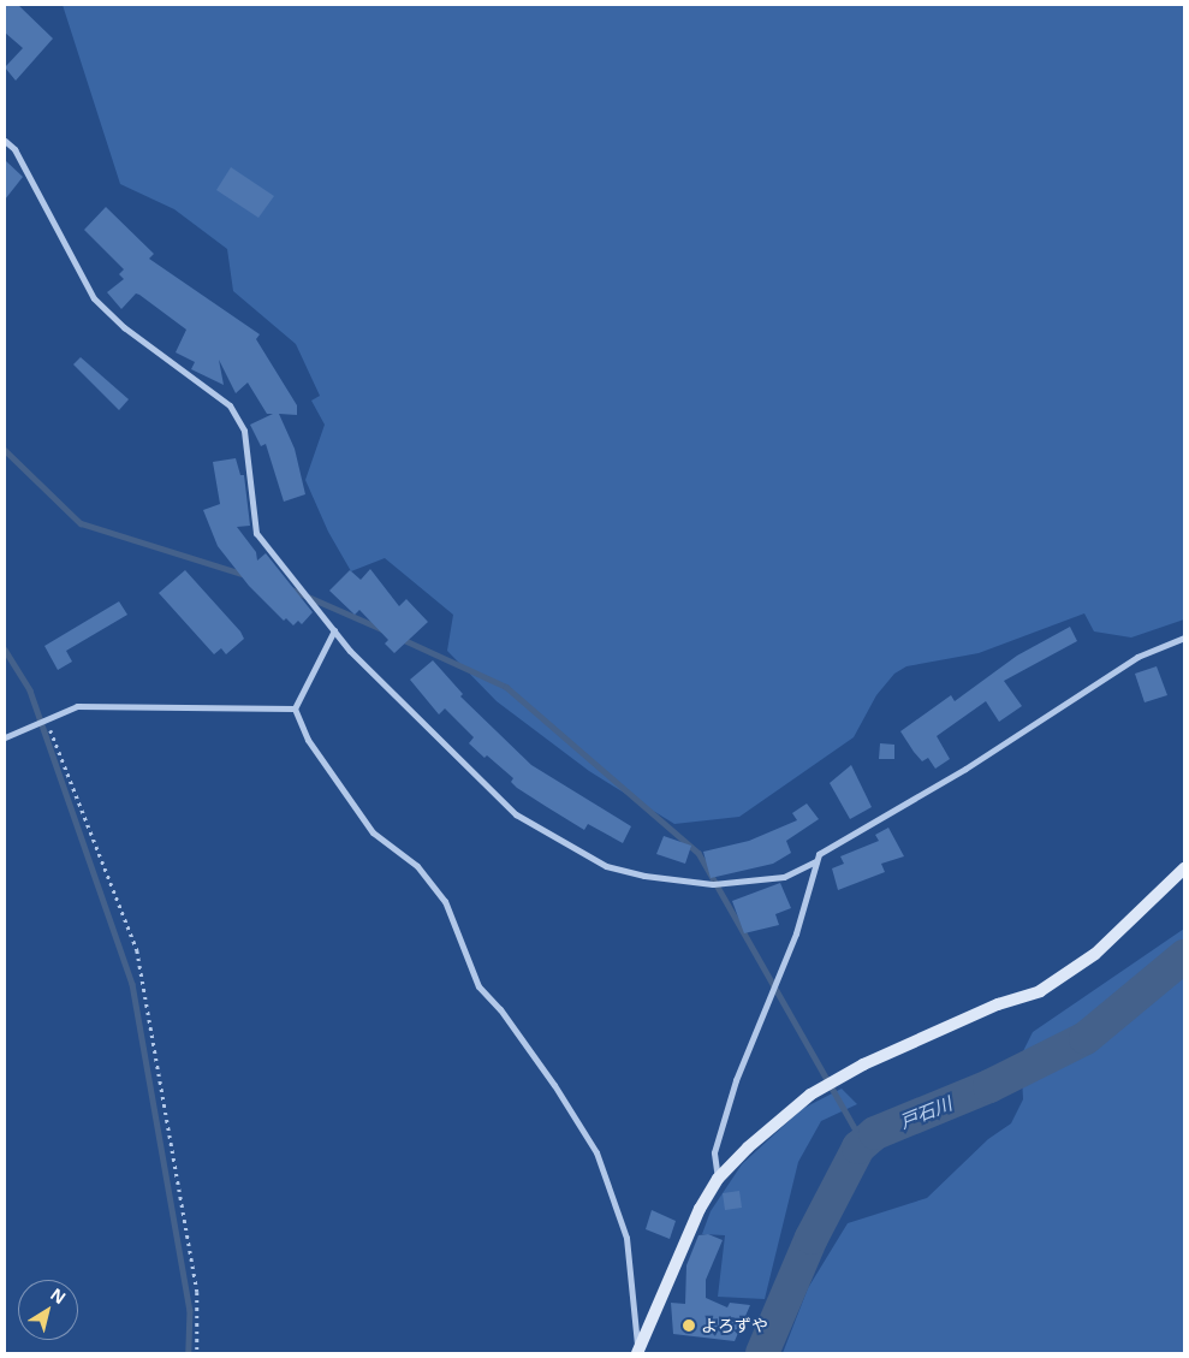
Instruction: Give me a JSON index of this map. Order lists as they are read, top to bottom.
{
  "water": ["戸石川"],
  "places": ["よろずや"],
  "north": "top right"
}
